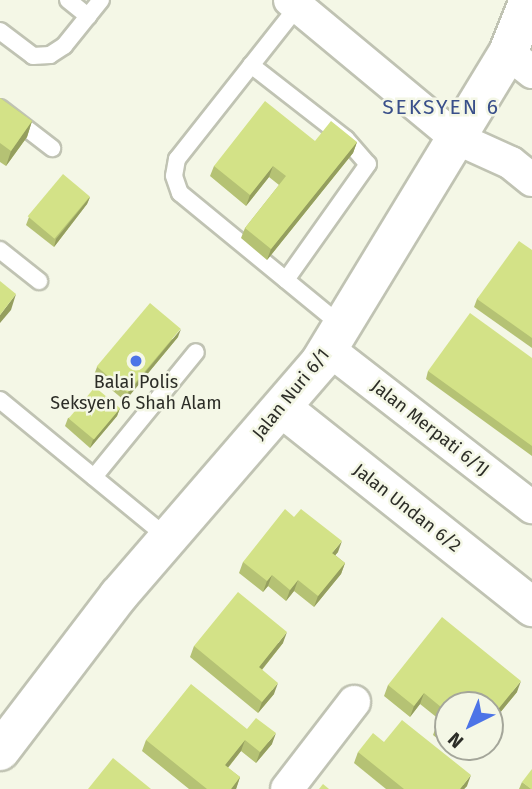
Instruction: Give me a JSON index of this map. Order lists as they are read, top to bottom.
{
  "streets": {
    "street": ["Jalan Nuri 6/1", "Jalan Merpati 6/1J", "Jalan Undan 6/2"]
  },
  "crossings": [
    ["Jalan Nuri 6/1", "Jalan Merpati 6/1J"],
    ["Jalan Nuri 6/1", "Jalan Undan 6/2"]
  ],
  "districts": ["SEKSYEN 6"],
  "places": ["Balai Polis Seksyen 6 Shah Alam"],
  "north": "bottom left"
}
